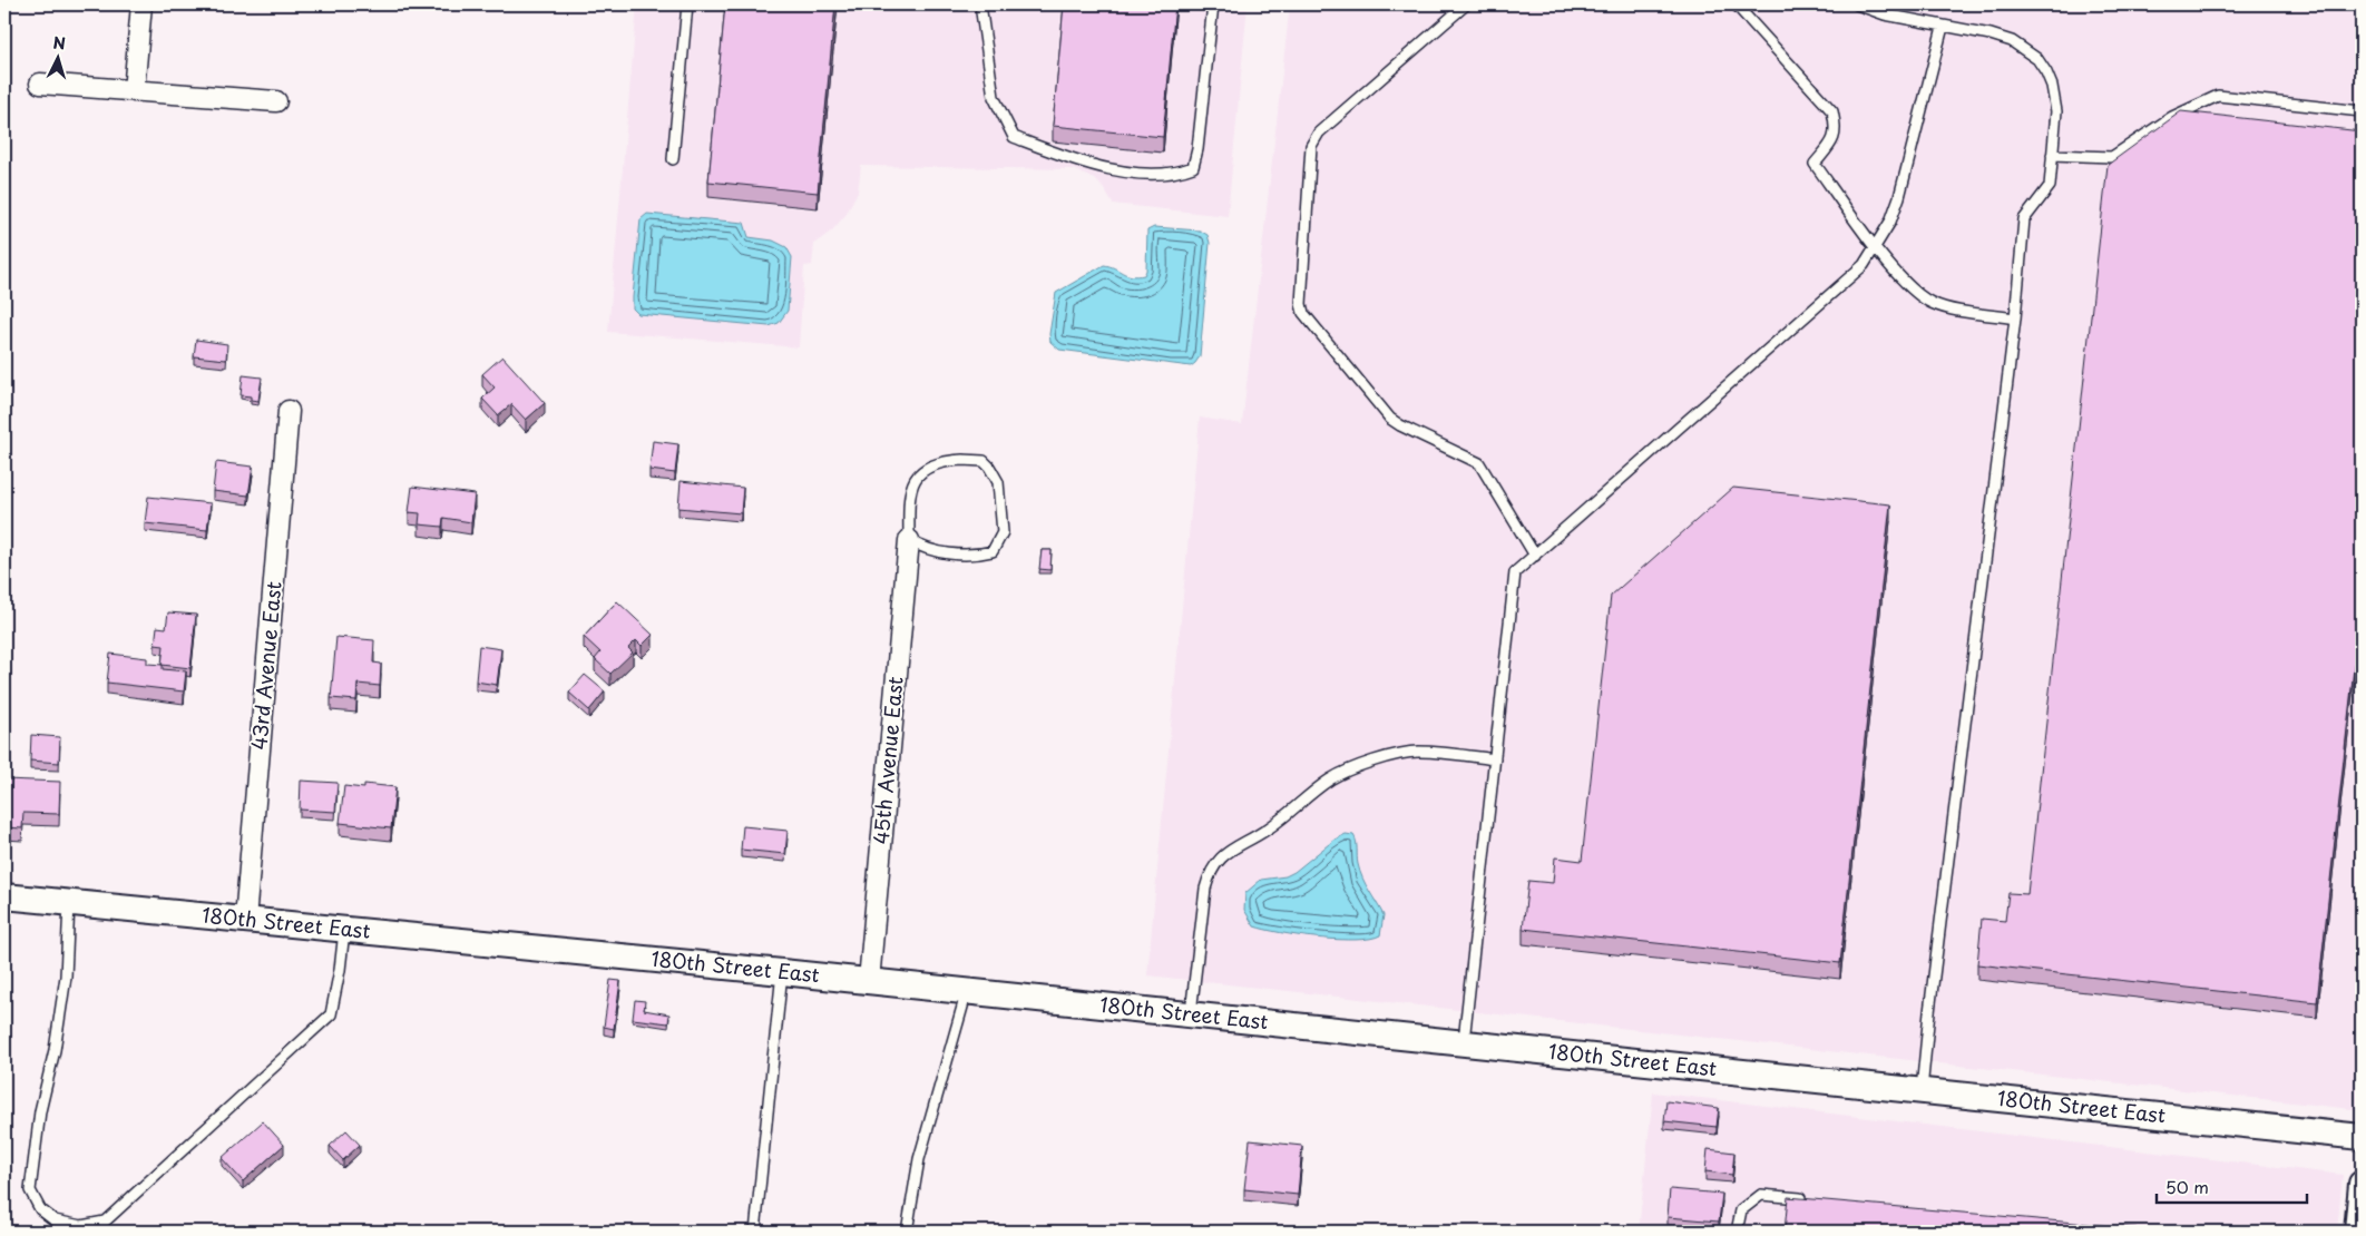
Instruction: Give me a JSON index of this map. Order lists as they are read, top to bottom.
{
  "streets": {
    "street": ["43rd Avenue East", "45th Avenue East", "180th Street East"]
  },
  "crossings": [
    ["43rd Avenue East", "180th Street East"],
    ["45th Avenue East", "180th Street East"]
  ],
  "scale_bar": "50 m",
  "north": "top"
}
